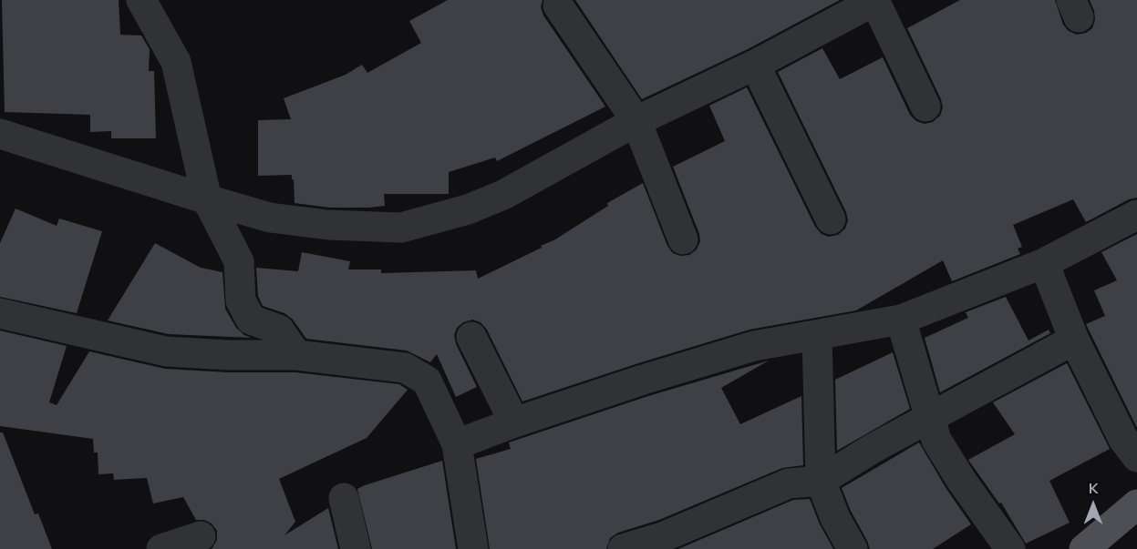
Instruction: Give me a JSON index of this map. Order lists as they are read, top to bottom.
{
  "north": "top"
}
